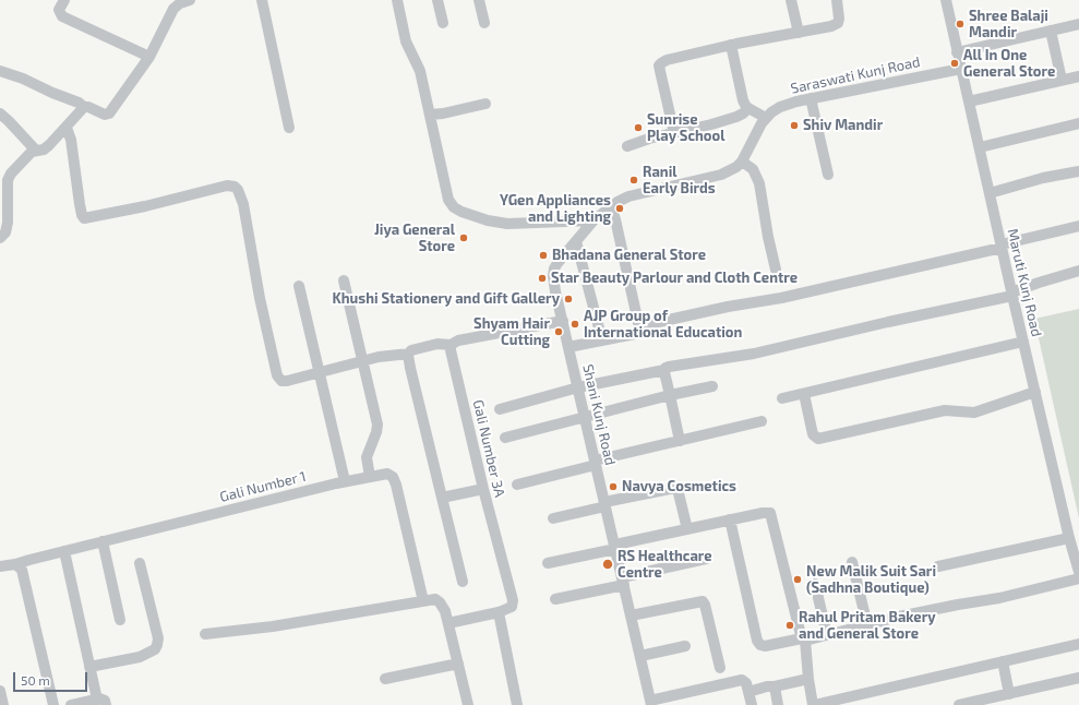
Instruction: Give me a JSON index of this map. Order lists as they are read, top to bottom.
{
  "streets": {
    "street": [
      "Saraswati Kunj Road",
      "Maruti Kunj Road",
      "Shani Kunj Road",
      "Gali Number 3A",
      "Gali Number 1"
    ]
  },
  "crossings": [
    ["Saraswati Kunj Road", "Maruti Kunj Road"],
    ["Saraswati Kunj Road", "Shani Kunj Road"]
  ],
  "places": [
    "Shree Balaji Mandir",
    "All In One General Store",
    "Shiv Mandir",
    "Sunrise Play School",
    "Ranil Early Birds",
    "YGen Appliances and Lighting",
    "Jiya General Store",
    "Bhadana General Store",
    "Star Beauty Parlour and Cloth Centre",
    "Khushi Stationery and Gift Gallery",
    "AJP Group of International Education",
    "Shyam Hair Cutting",
    "Navya Cosmetics",
    "RS Healthcare Centre",
    "New Malik Suit Sari (Sadhna Boutique)",
    "Rahul Pritam Bakery and General Store"
  ],
  "scale_bar": "50 m"
}
